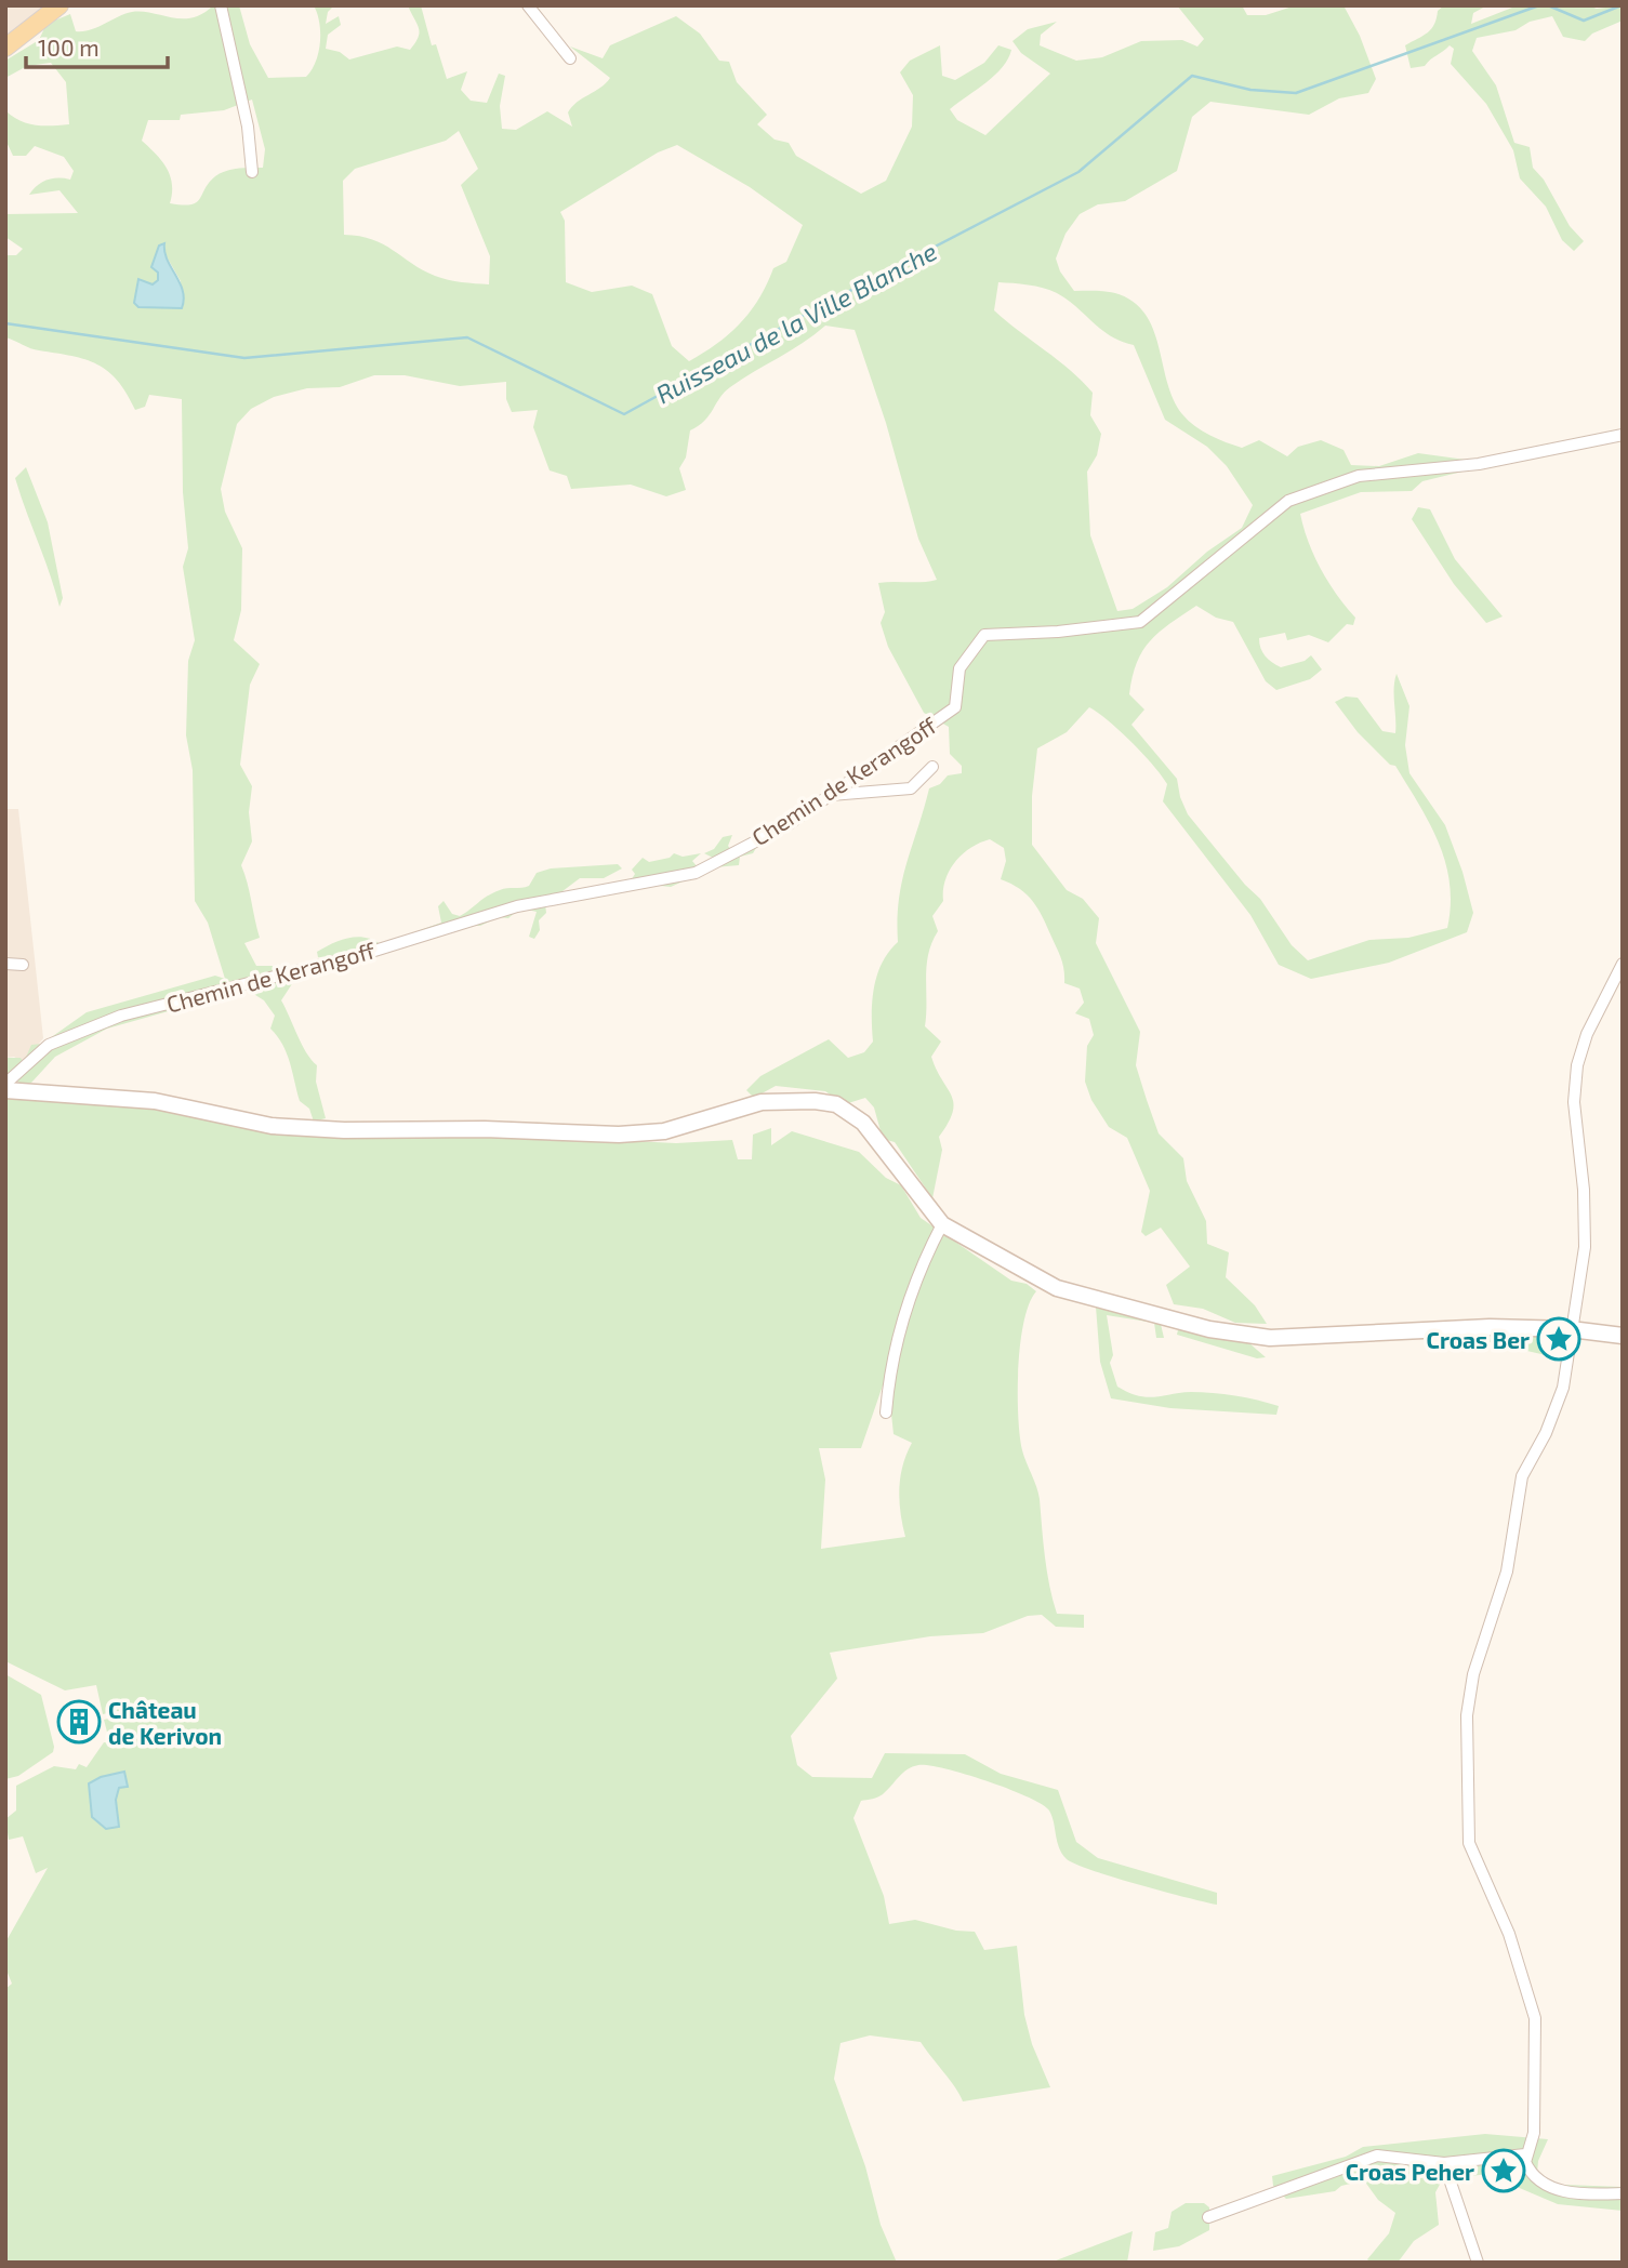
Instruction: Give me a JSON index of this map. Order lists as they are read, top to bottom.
{
  "streets": {
    "street": ["Chemin de Kerangoff"]
  },
  "water": ["Ruisseau de la Ville Blanche"],
  "places": {
    "place": ["Croas Ber", "Croas Peher"],
    "building": ["Château de Kerivon"]
  },
  "scale_bar": "100 m"
}
